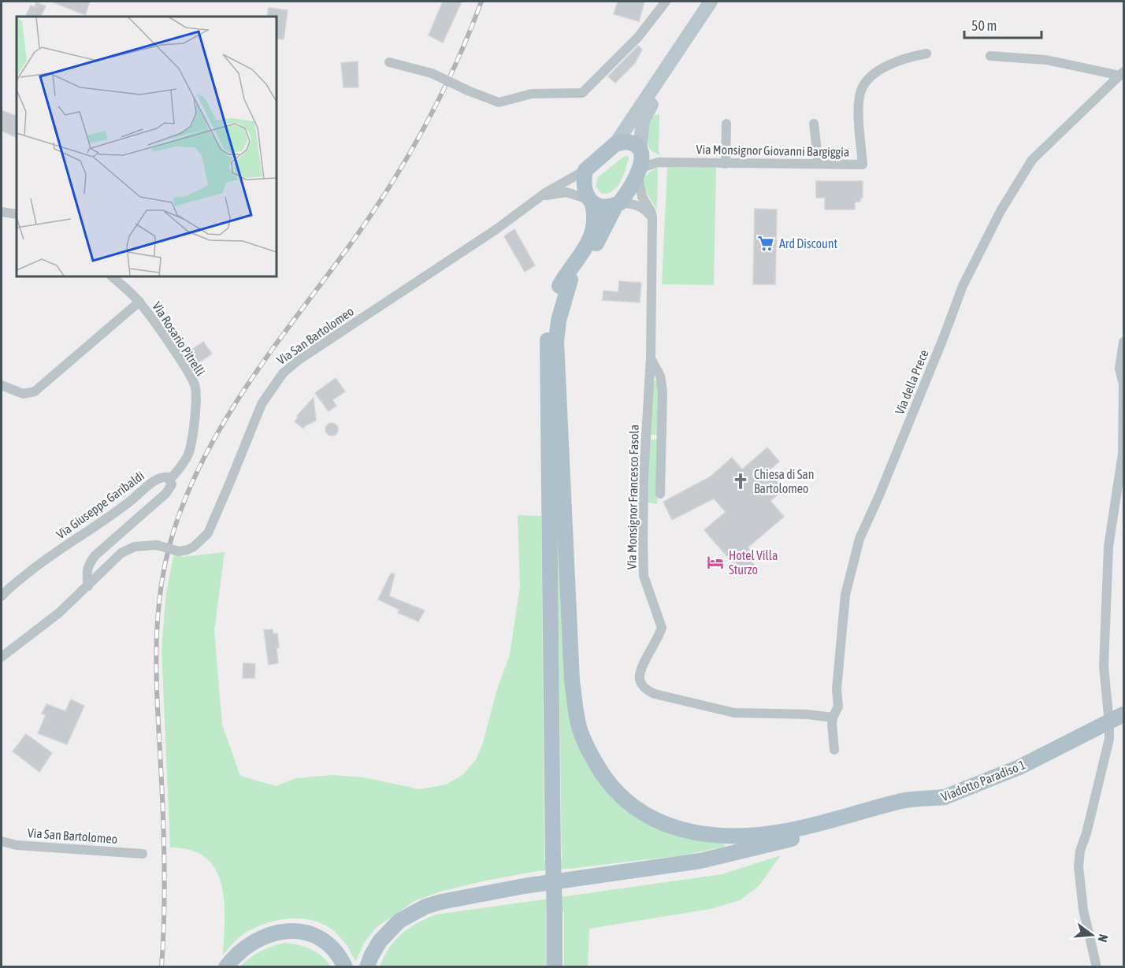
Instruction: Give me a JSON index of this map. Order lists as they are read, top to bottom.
{
  "streets": {
    "main road": ["Viadotto Paradiso 1"],
    "street": [
      "Via Monsignor Giovanni Bargiggia",
      "Via San Bartolomeo",
      "Via Rosario Pitrelli",
      "Via della Prece",
      "Via Monsignor Francesco Fasola",
      "Via Giuseppe Garibaldi"
    ]
  },
  "crossings": [
    ["Via Rosario Pitrelli", "Via Giuseppe Garibaldi"],
    ["Via della Prece", "Via Monsignor Francesco Fasola"]
  ],
  "places": {
    "supermarket": ["Ard Discount"],
    "church": ["Chiesa di San Bartolomeo"],
    "hotel": ["Hotel Villa Sturzo"]
  },
  "scale_bar": "50 m",
  "north": "right"
}
